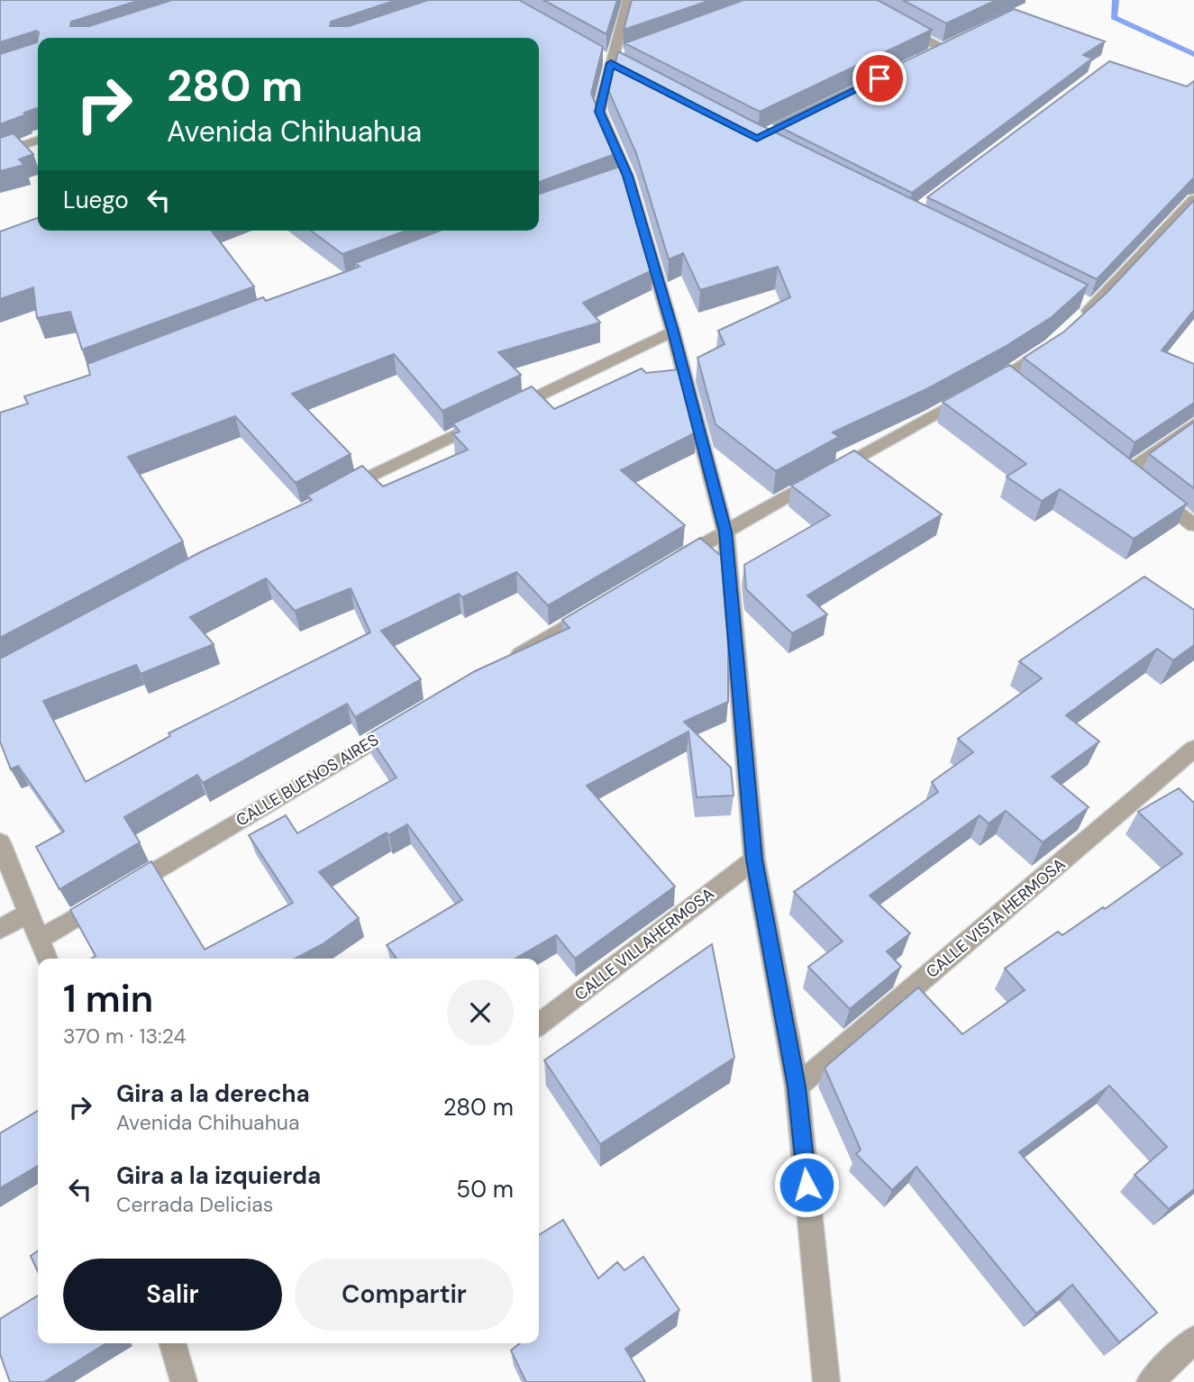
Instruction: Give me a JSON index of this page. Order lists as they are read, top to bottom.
{
  "streets": {
    "street": ["CALLE BUENOS AIRES", "CALLE VISTA HERMOSA", "CALLE VILLAHERMOSA"]
  },
  "page": {
    "turn": ["280 m", "Avenida Chihuahua"],
    "then": "Luego",
    "heading": ["1 min", "370 m · 13:24"],
    "list": [
      {
        "name": "Gira a la derecha",
        "note": "Avenida Chihuahua",
        "value": "280 m"
      },
      {
        "name": "Gira a la izquierda",
        "note": "Cerrada Delicias",
        "value": "50 m"
      }
    ],
    "buttons": ["Salir", "Compartir"]
  }
}
